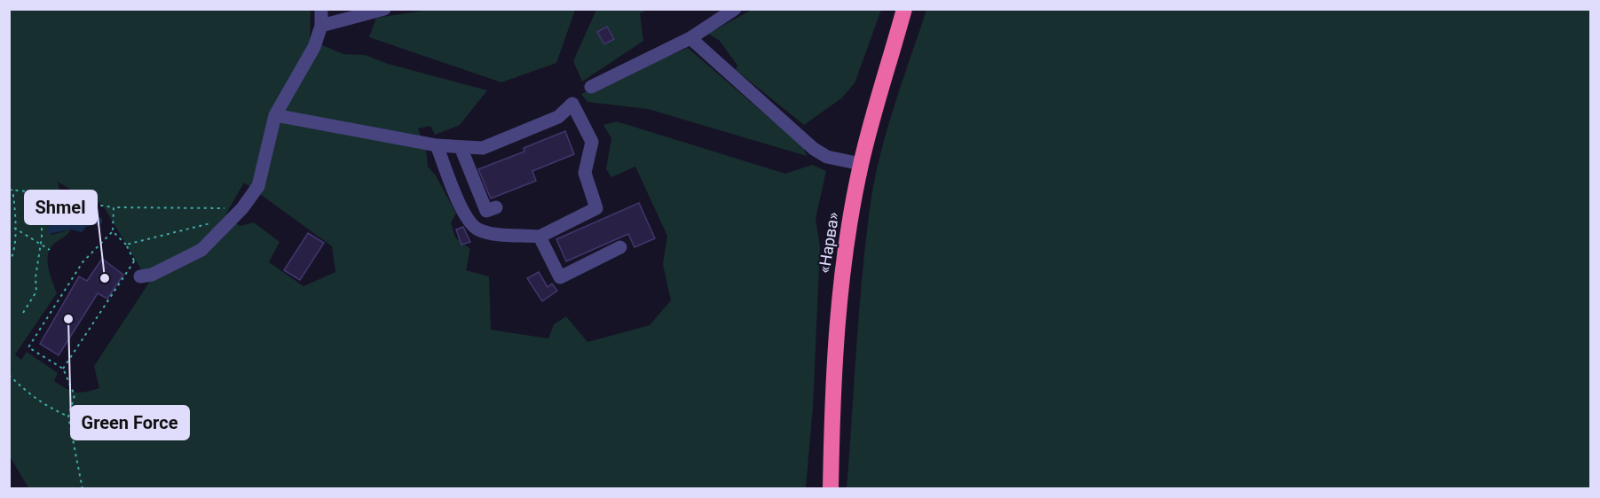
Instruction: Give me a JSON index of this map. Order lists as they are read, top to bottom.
{
  "streets": {
    "highway": ["«Нарва»"]
  },
  "places": ["Shmel", "Green Force"]
}
